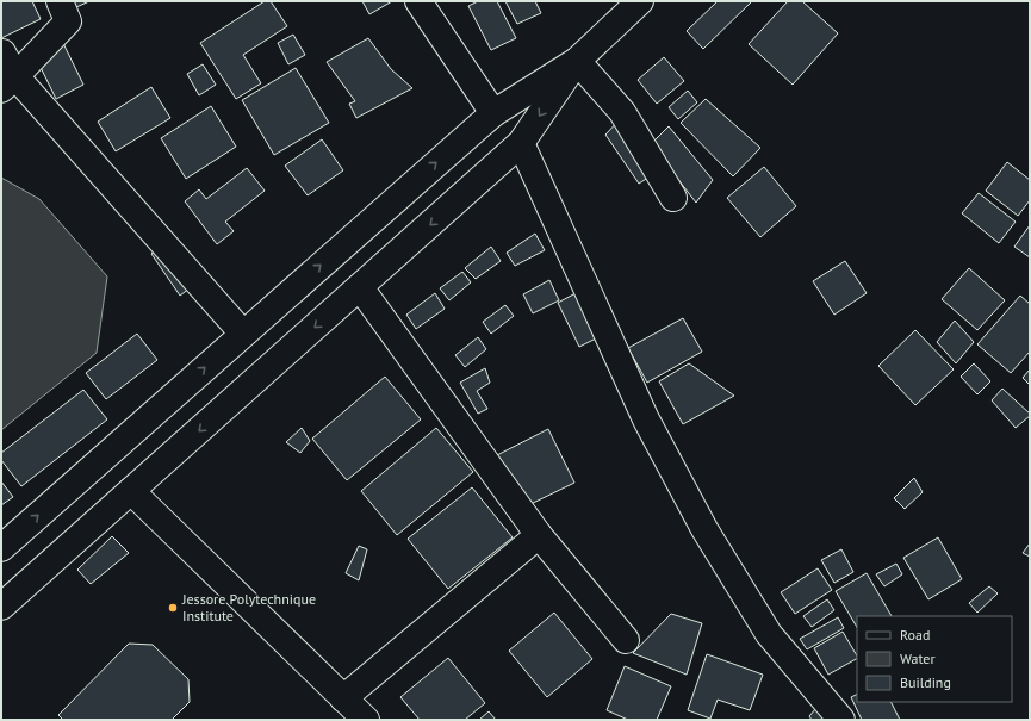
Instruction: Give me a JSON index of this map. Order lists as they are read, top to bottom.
{
  "places": ["Jessore Polytechnique Institute"],
  "legend": ["Road", "Water", "Building"]
}
